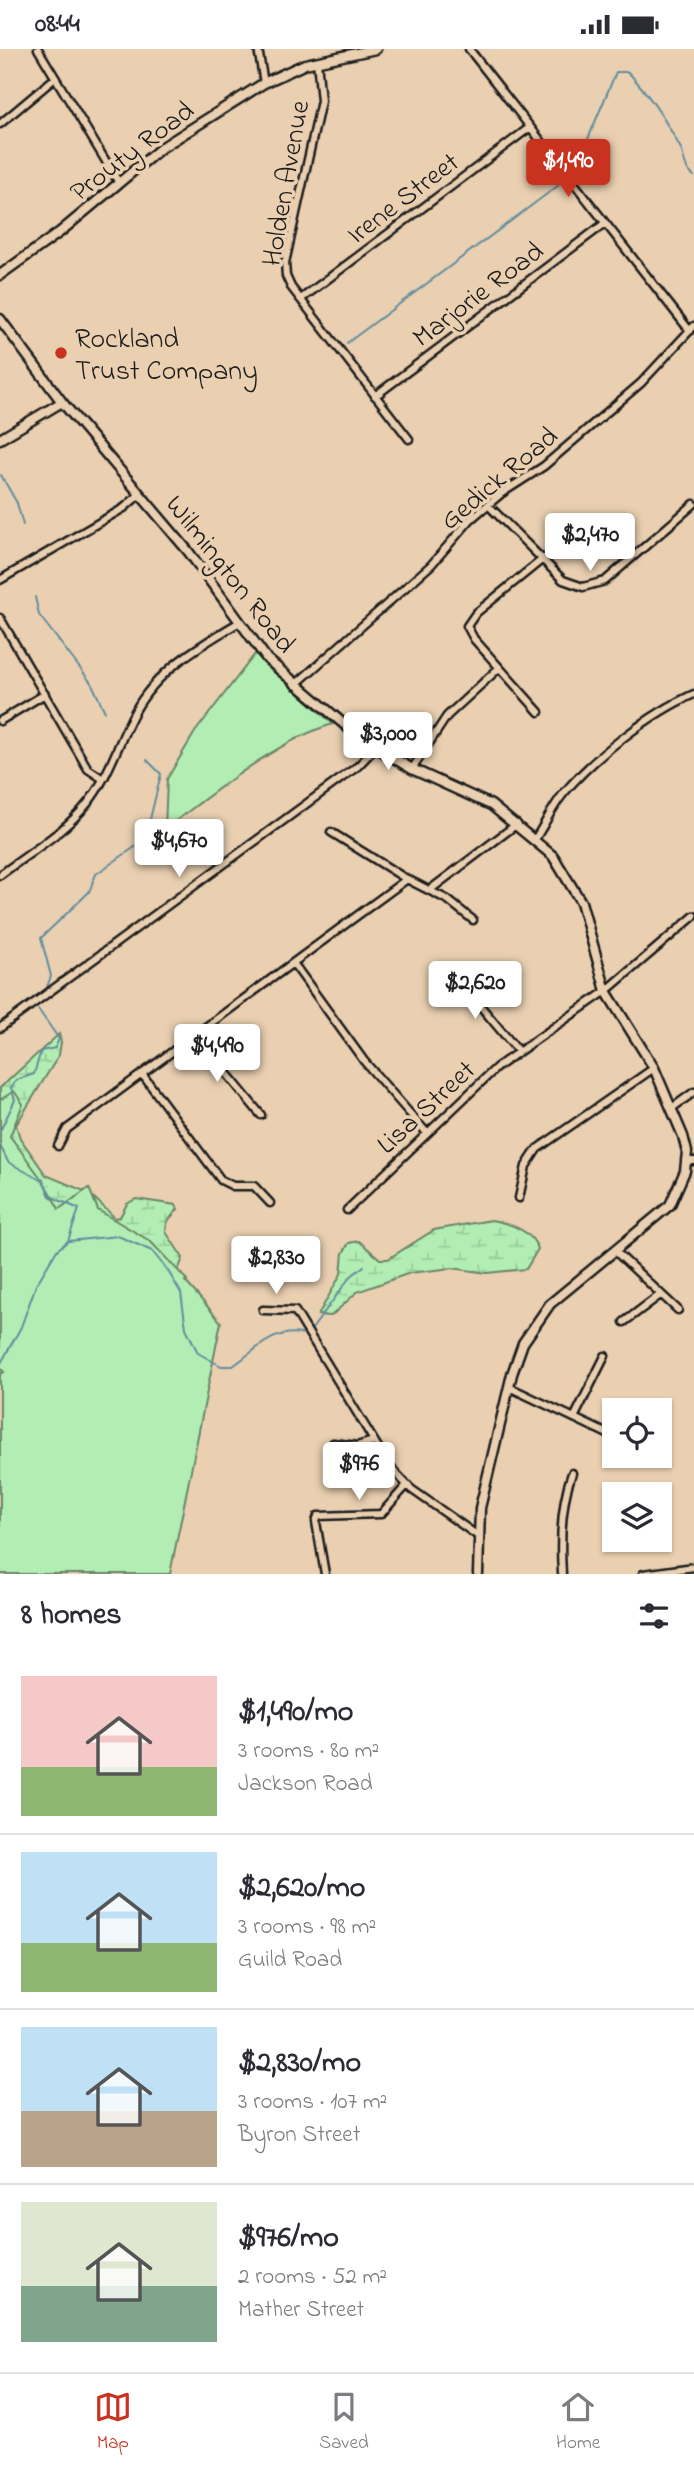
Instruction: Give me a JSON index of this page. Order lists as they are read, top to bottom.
{
  "streets": {
    "main road": ["Prouty Road", "Wilmington Road"],
    "street": [
      "Holden Avenue",
      "Irene Street",
      "Marjorie Road",
      "Gedick Road",
      "Lisa Street"
    ]
  },
  "crossings": [
    ["Prouty Road", "Holden Avenue"],
    ["Holden Avenue", "Irene Street"],
    ["Holden Avenue", "Marjorie Road"],
    ["Gedick Road", "Wilmington Road"],
    ["Wilmington Road", "Lisa Street"]
  ],
  "places": ["Rockland Trust Company"],
  "page": {
    "status": "08:44",
    "price": [
      "$1,490",
      "$2,470",
      "$3,000",
      "$4,670",
      "$2,620",
      "$4,490",
      "$2,830",
      "$976"
    ],
    "heading": "8 homes",
    "list": [
      {
        "name": "$1,490/mo",
        "note": "3 rooms · 80 m² · Jackson Road"
      },
      {
        "name": "$2,620/mo",
        "note": "3 rooms · 98 m² · Guild Road"
      },
      {
        "name": "$2,830/mo",
        "note": "3 rooms · 107 m² · Byron Street"
      },
      {
        "name": "$976/mo",
        "note": "2 rooms · 52 m² · Mather Street"
      }
    ],
    "tabs": ["Map", "Saved", "Home"]
  }
}
